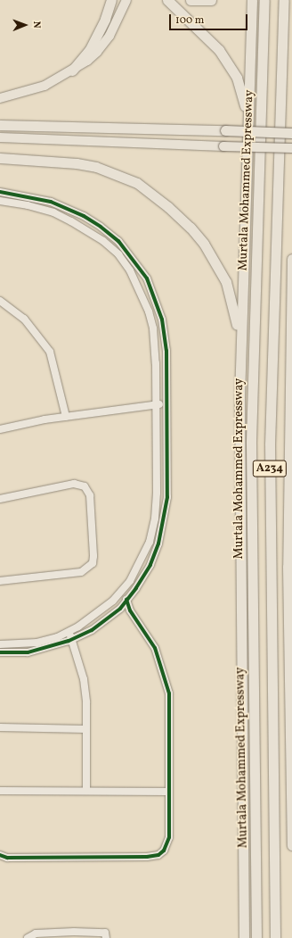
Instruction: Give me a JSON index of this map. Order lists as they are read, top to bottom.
{
  "streets": {
    "highway": ["Murtala Mohammed Expressway", "A234"]
  },
  "scale_bar": "100 m",
  "north": "right"
}
